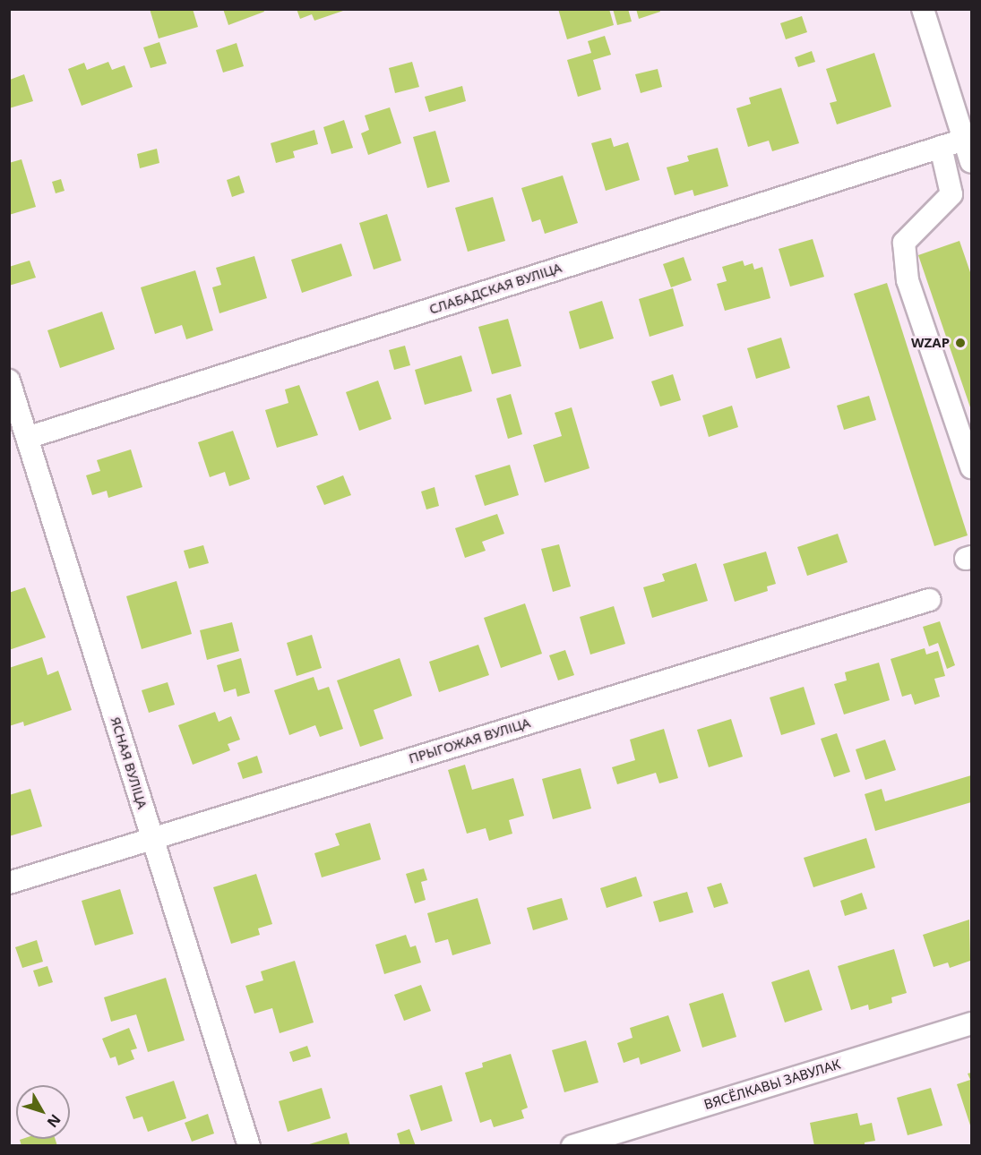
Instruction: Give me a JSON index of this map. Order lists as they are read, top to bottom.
{
  "streets": {
    "street": [
      "СЛАБАДСКАЯ ВУЛІЦА",
      "ПРЫГОЖАЯ ВУЛІЦА",
      "ЯСНАЯ ВУЛІЦА",
      "ВЯСЁЛКАВЫ ЗАВУЛАК"
    ]
  },
  "crossings": [
    ["СЛАБАДСКАЯ ВУЛІЦА", "ЯСНАЯ ВУЛІЦА"],
    ["ПРЫГОЖАЯ ВУЛІЦА", "ЯСНАЯ ВУЛІЦА"]
  ],
  "places": ["WZAP"],
  "north": "bottom right"
}
